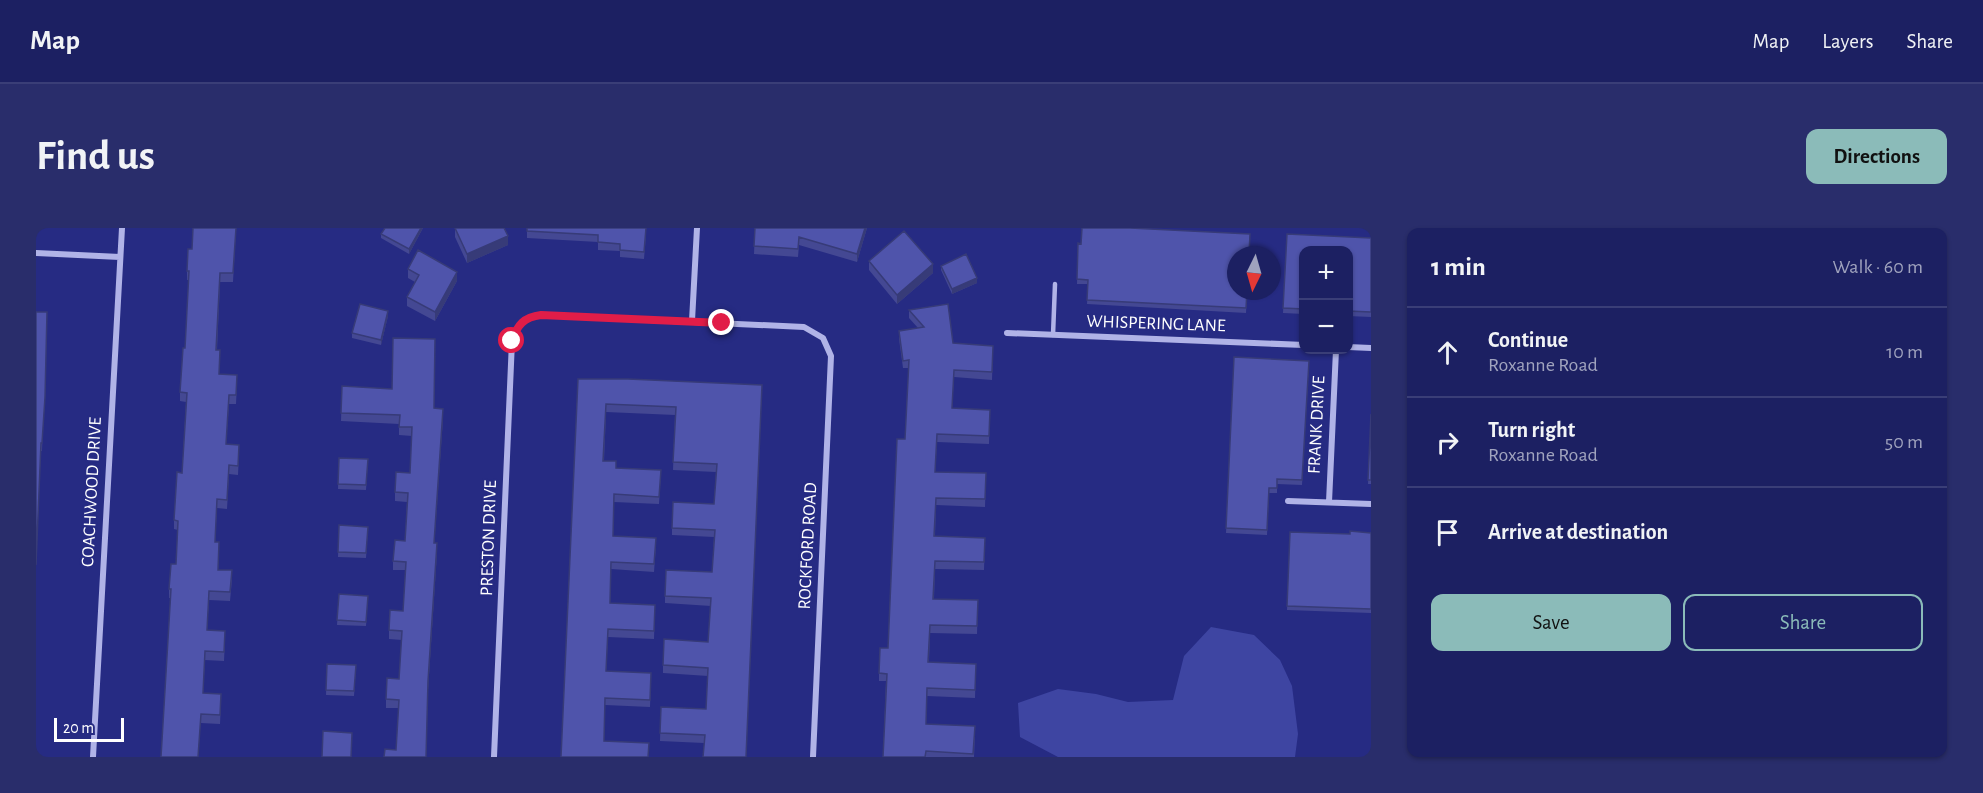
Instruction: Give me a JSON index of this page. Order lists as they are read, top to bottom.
{
  "streets": {
    "street": [
      "WHISPERING LANE",
      "FRANK DRIVE",
      "COACHWOOD DRIVE",
      "PRESTON DRIVE",
      "ROCKFORD ROAD"
    ]
  },
  "crossings": [
    ["PRESTON DRIVE", "ROCKFORD ROAD"]
  ],
  "scale_bar": "20 m",
  "north": "bottom",
  "page": {
    "header": "Map",
    "nav": ["Map", "Layers", "Share"],
    "buttons": [
      "Directions",
      ["Save", "Share"]
    ],
    "title": "Find us",
    "heading": ["1 min", "Walk · 60 m"],
    "map_buttons": ["+", "−"],
    "list": [
      ["Continue", "Roxanne Road", "10 m"],
      ["Turn right", "Roxanne Road", "50 m"],
      "Arrive at destination"
    ],
    "scale": "20 m"
  }
}
